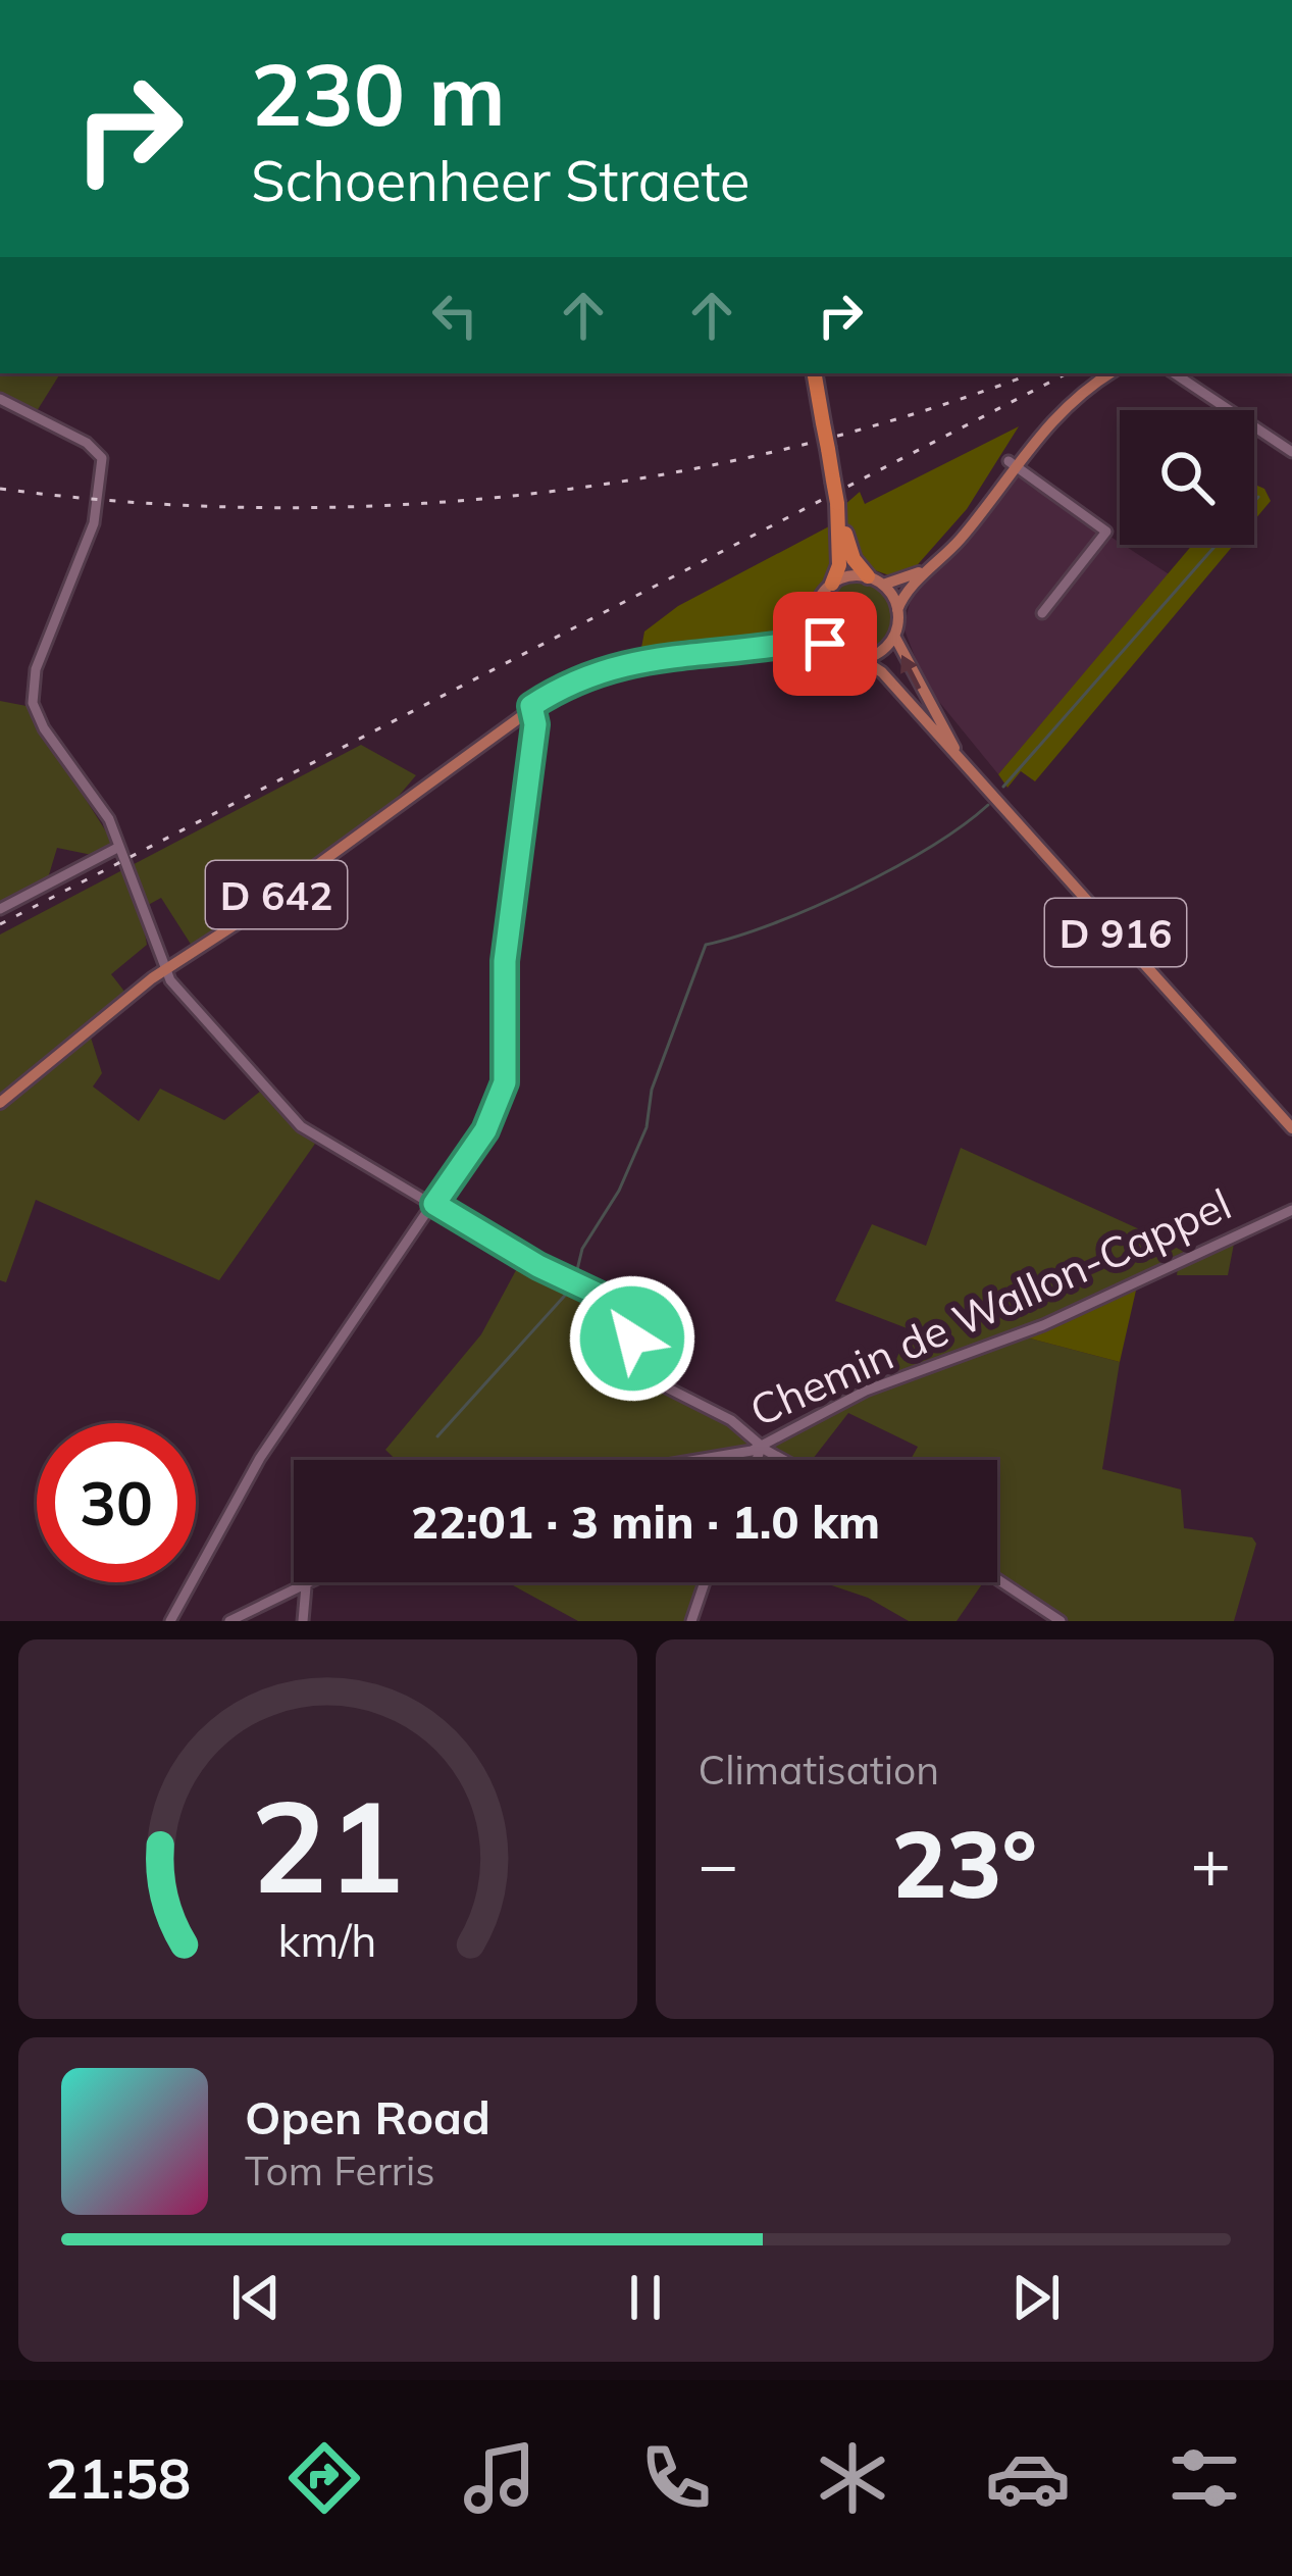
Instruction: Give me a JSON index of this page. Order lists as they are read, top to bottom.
{
  "streets": {
    "main road": ["D 642", "D 916"],
    "street": ["Chemin de Wallon-Cappel"]
  },
  "crossings": [
    ["D 642", "D 916"]
  ],
  "page": {
    "turn": ["230 m", "Schoenheer Straete"],
    "limit": "30",
    "trip": "22:01 · 3 min · 1.0 km",
    "tile": "Climatisation",
    "heat": ["−", "23°", "+"],
    "song": ["Open Road", "Tom Ferris"],
    "tabs": "21:58",
    "gauge": ["21", "km/h"]
  }
}
